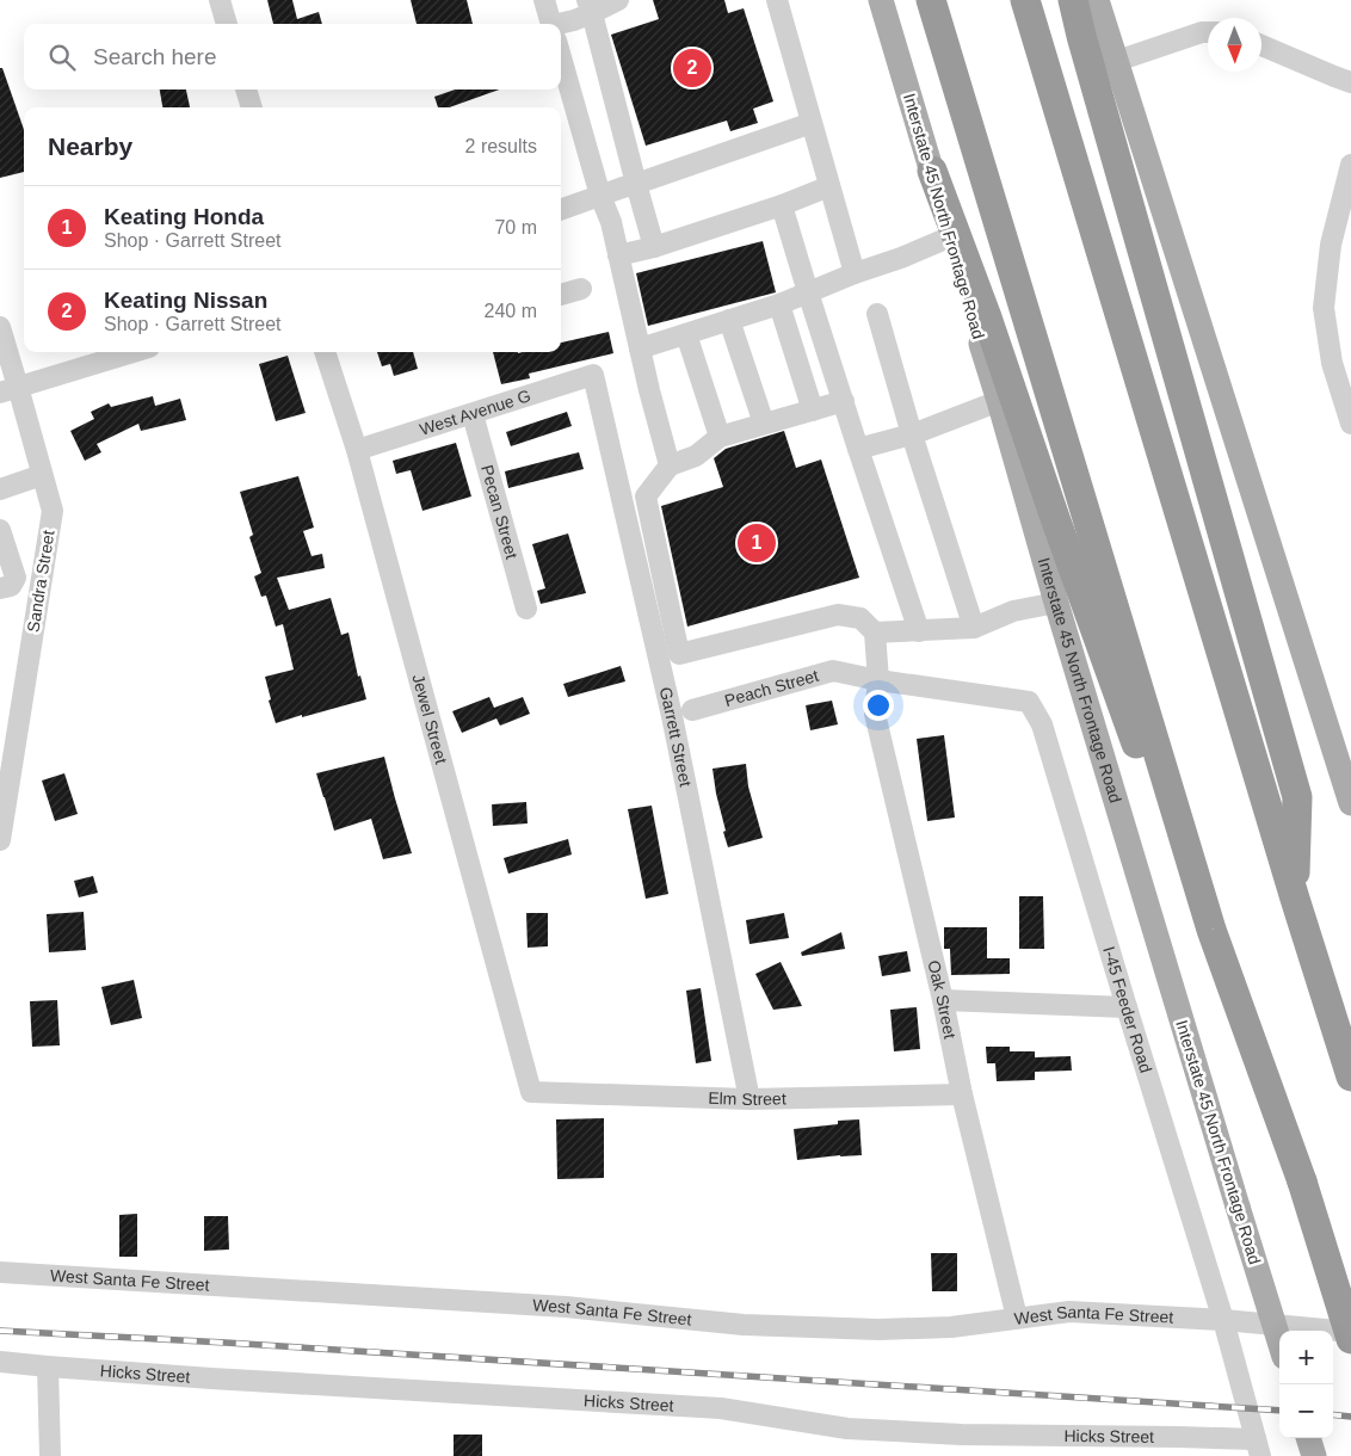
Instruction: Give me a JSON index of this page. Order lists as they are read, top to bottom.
{
  "streets": {
    "main road": ["Interstate 45 North Frontage Road"],
    "street": [
      "West Avenue G",
      "Pecan Street",
      "Sandra Street",
      "Peach Street",
      "Jewel Street",
      "Garrett Street",
      "Oak Street",
      "I-45 Feeder Road",
      "Elm Street",
      "West Santa Fe Street",
      "Hicks Street"
    ]
  },
  "crossings": [
    ["West Avenue G", "Pecan Street"],
    ["West Avenue G", "Jewel Street"],
    ["West Avenue G", "Garrett Street"],
    ["Peach Street", "Oak Street"],
    ["Peach Street", "I-45 Feeder Road"],
    ["Jewel Street", "Elm Street"],
    ["Garrett Street", "Elm Street"],
    ["Oak Street", "Elm Street"],
    ["Oak Street", "West Santa Fe Street"],
    ["I-45 Feeder Road", "West Santa Fe Street"],
    ["I-45 Feeder Road", "Hicks Street"]
  ],
  "north": "bottom",
  "page": {
    "search": "Search here",
    "pins": ["2", "1"],
    "heading": ["Nearby", "2 results"],
    "list": [
      {
        "mark": "1",
        "name": "Keating Honda",
        "note": "Shop · Garrett Street",
        "value": "70 m"
      },
      {
        "mark": "2",
        "name": "Keating Nissan",
        "note": "Shop · Garrett Street",
        "value": "240 m"
      }
    ],
    "map_buttons": ["+", "−"]
  }
}
